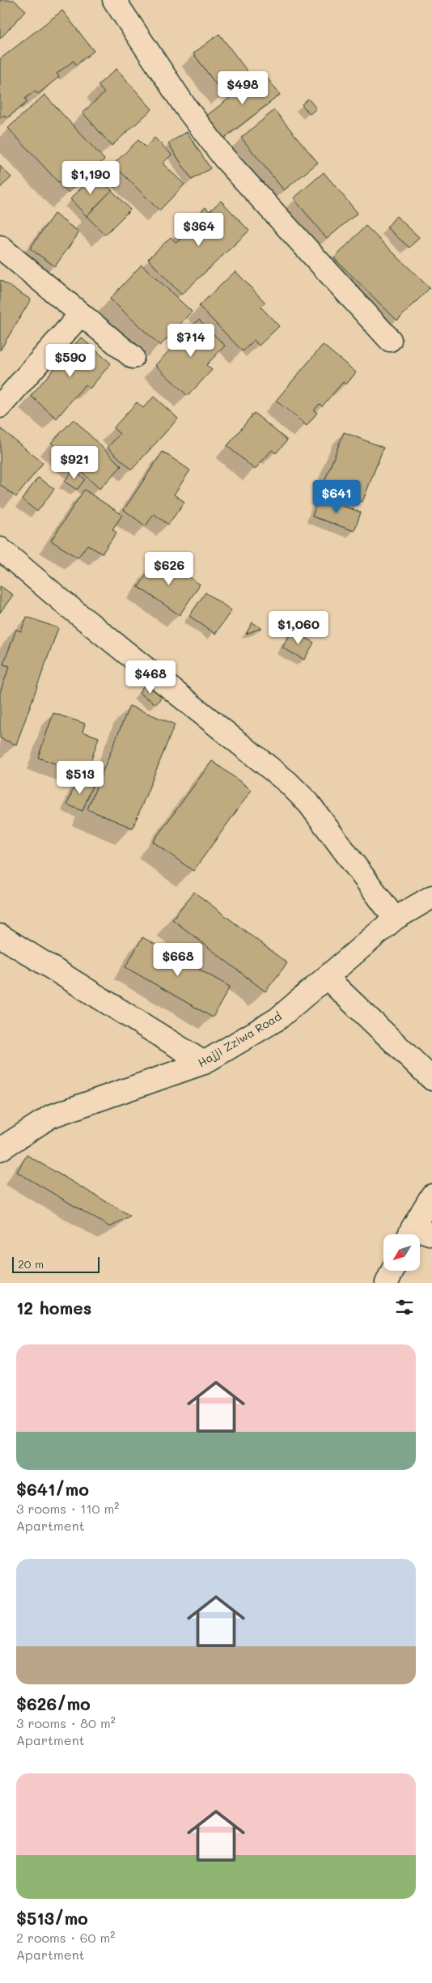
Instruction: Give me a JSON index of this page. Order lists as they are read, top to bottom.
{
  "streets": {
    "street": ["Hajji Zziwa Road"]
  },
  "scale_bar": "20 m",
  "north": "bottom left",
  "page": {
    "price": [
      "$498",
      "$1,190",
      "$364",
      "$714",
      "$590",
      "$921",
      "$641",
      "$626",
      "$1,060",
      "$468",
      "$513",
      "$668"
    ],
    "scale": "20 m",
    "heading": "12 homes",
    "list": [
      {
        "name": "$641/mo",
        "note": "3 rooms · 110 m² · Apartment"
      },
      {
        "name": "$626/mo",
        "note": "3 rooms · 80 m² · Apartment"
      },
      {
        "name": "$513/mo",
        "note": "2 rooms · 60 m² · Apartment"
      }
    ]
  }
}
